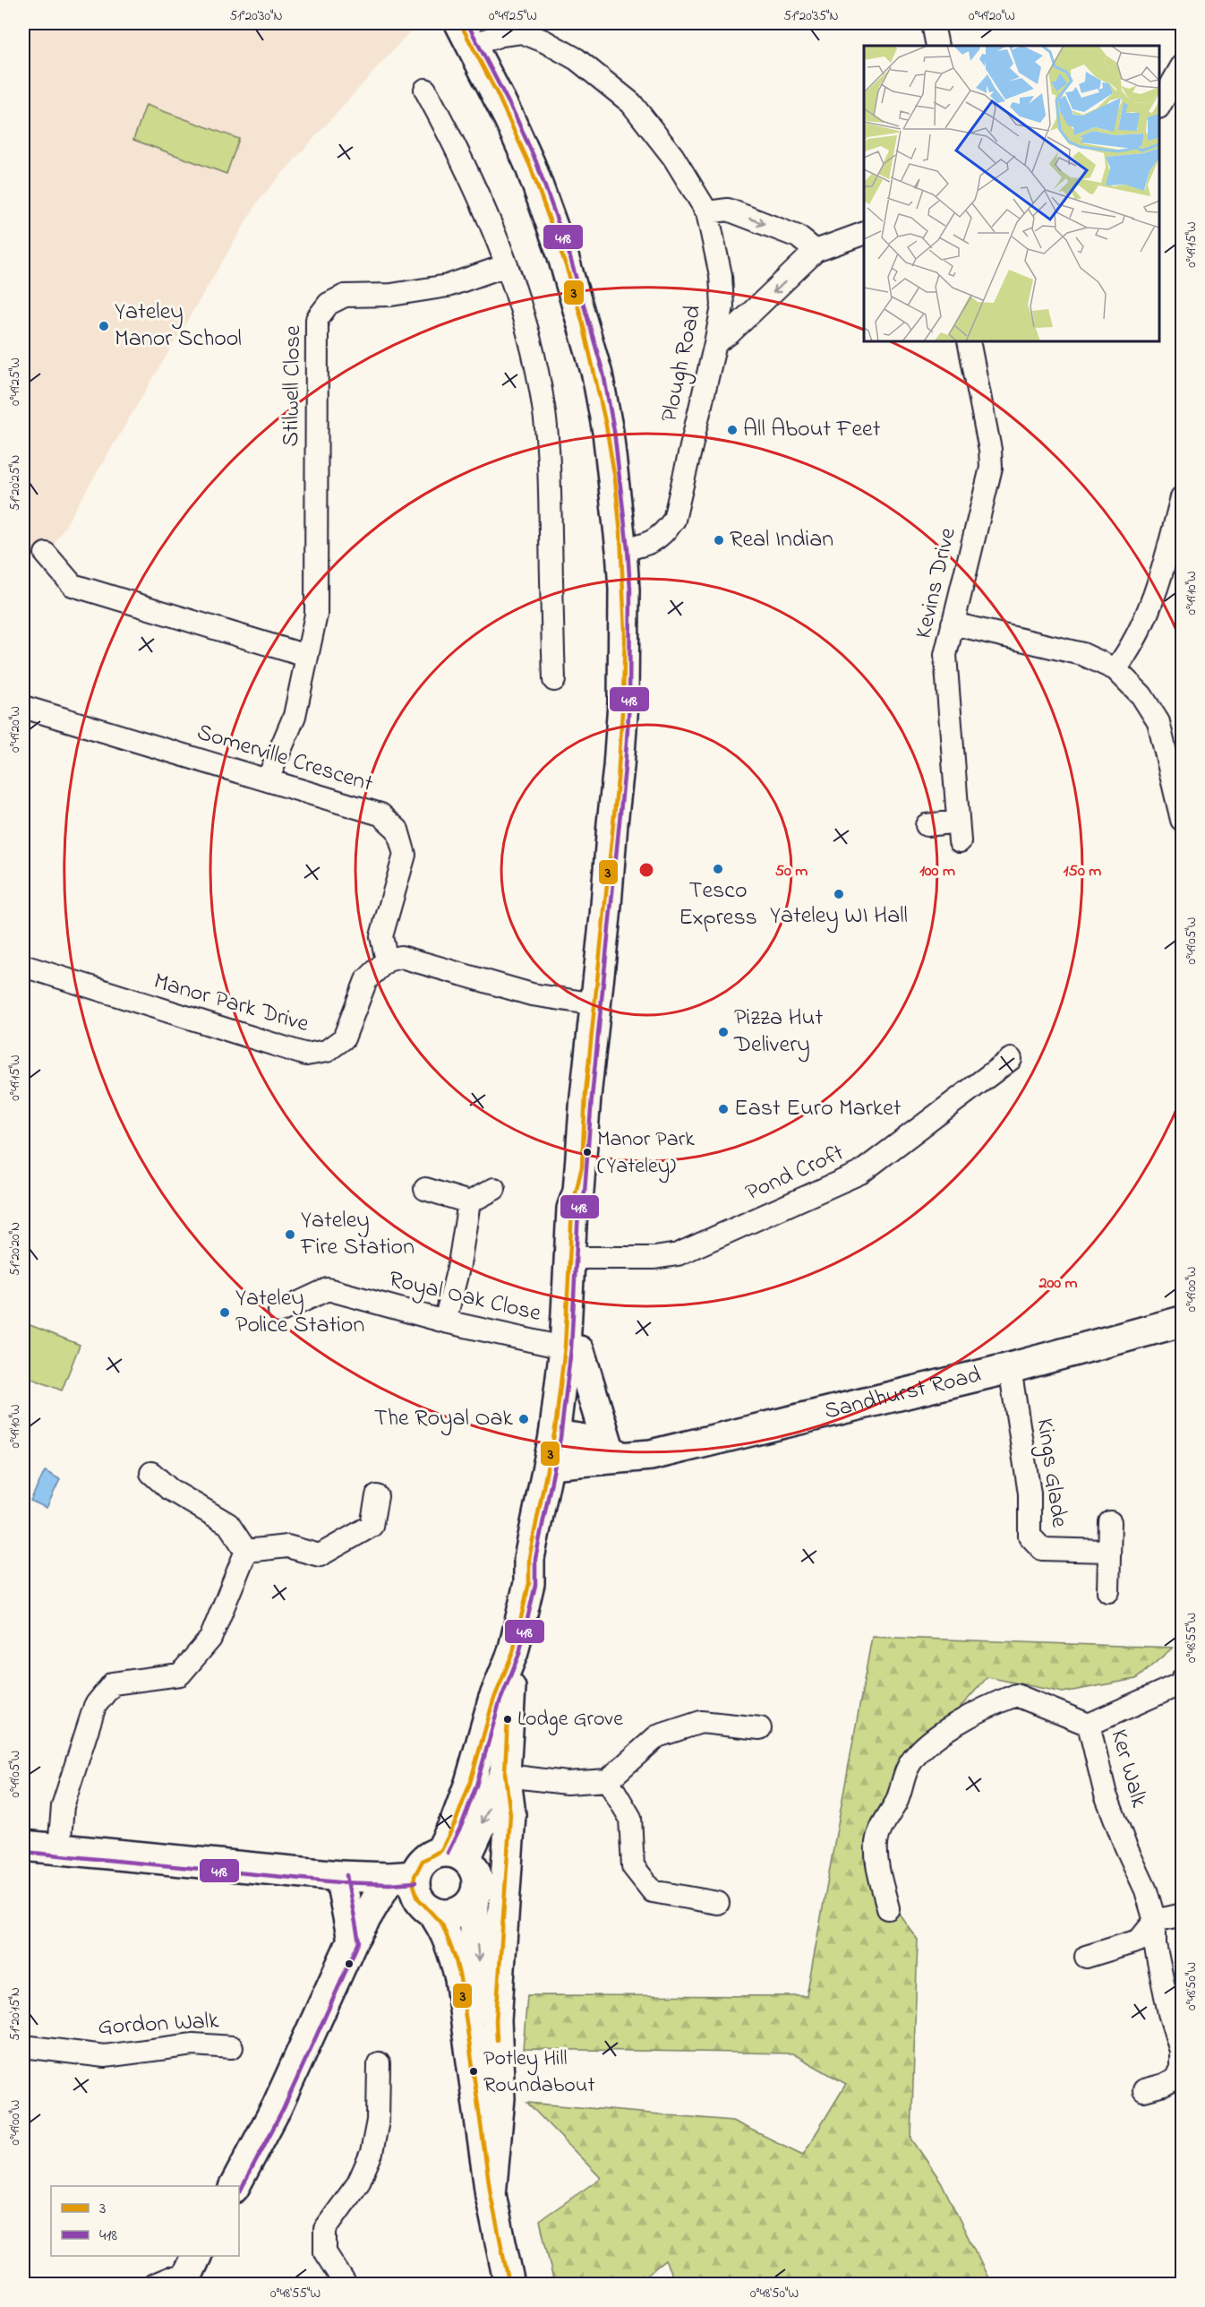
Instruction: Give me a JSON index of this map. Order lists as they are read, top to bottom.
{
  "streets": {
    "main road": ["Sandhurst Road"],
    "street": [
      "Plough Road",
      "Stilwell Close",
      "Kevins Drive",
      "Somerville Crescent",
      "Manor Park Drive",
      "Pond Croft",
      "Royal Oak Close",
      "Kings Glade",
      "Ker Walk",
      "Gordon Walk"
    ]
  },
  "crossings": [
    ["Stilwell Close", "Somerville Crescent"],
    ["Somerville Crescent", "Manor Park Drive"],
    ["Sandhurst Road", "Kings Glade"]
  ],
  "places": [
    "Yateley Manor School",
    "All About Feet",
    "Real Indian",
    "Tesco Express",
    "Yateley WI Hall",
    "Pizza Hut Delivery",
    "East Euro Market",
    "Manor Park (Yateley)",
    "Yateley Fire Station",
    "Yateley Police Station",
    "The Royal Oak",
    "Lodge Grove",
    "Potley Hill Roundabout"
  ],
  "lines": ["transit line 3", "transit line 418"],
  "legend": ["3", "418"],
  "coordinates": [
    "51°20'30\"N",
    "0°49'25\"W",
    "51°20'35\"N",
    "0°49'20\"W",
    "0°49'15\"W",
    "51°20'25\"N",
    "0°49'10\"W",
    "0°49'05\"W",
    "51°20'20\"N",
    "0°49'00\"W",
    "0°48'55\"W",
    "0°48'50\"W",
    "51°20'15\"N"
  ],
  "rings": [
    "50 m",
    "100 m",
    "150 m",
    "200 m"
  ]
}
